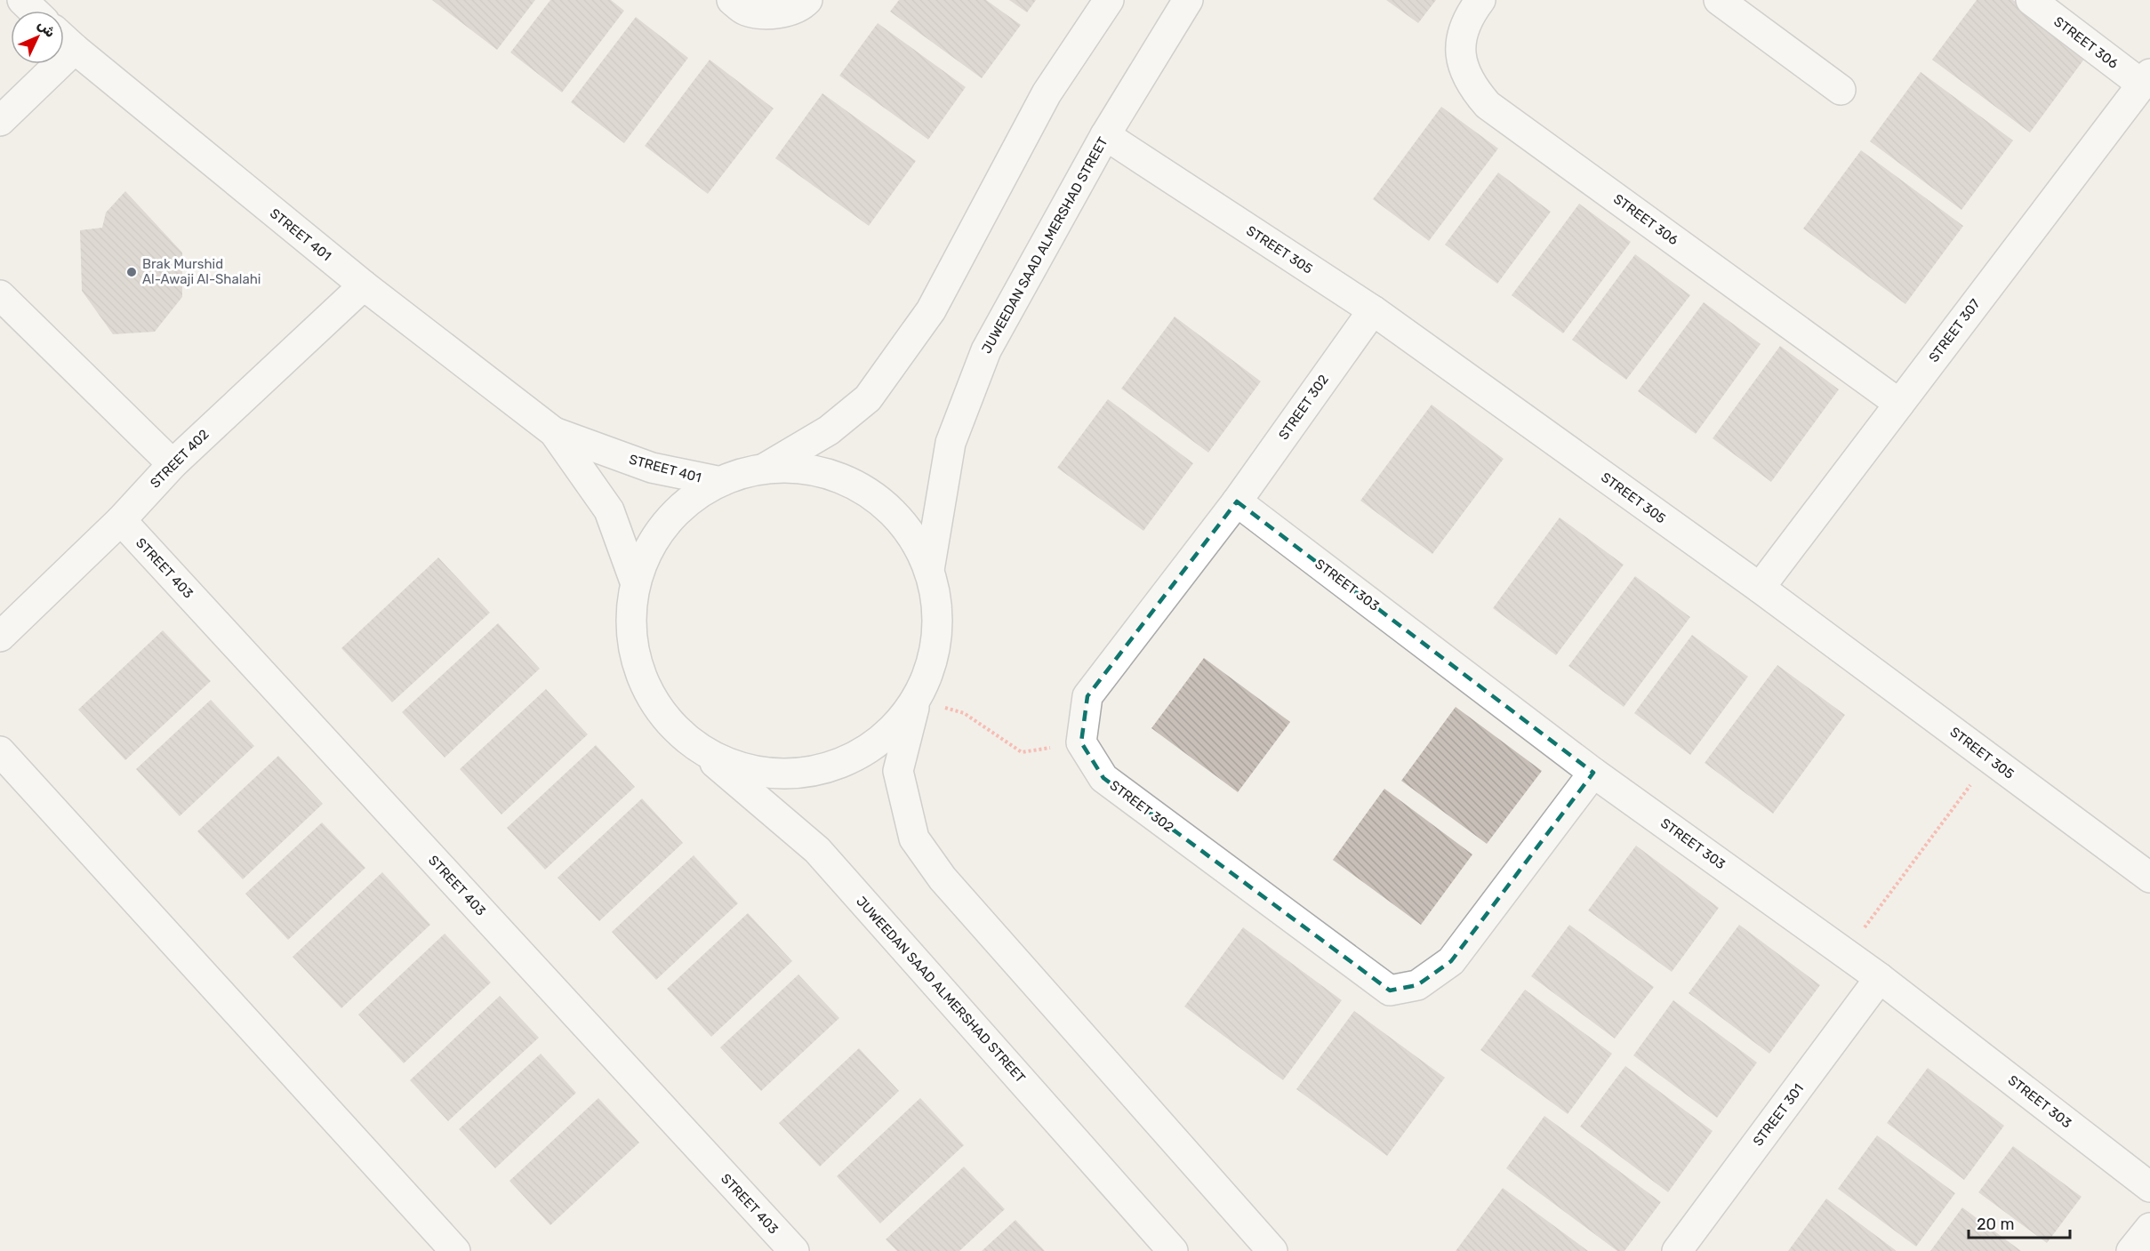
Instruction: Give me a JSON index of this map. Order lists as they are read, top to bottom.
{
  "streets": {
    "street": [
      "STREET 306",
      "STREET 401",
      "JUWEEDAN SAAD ALMERSHAD STREET",
      "STREET 305",
      "STREET 307",
      "STREET 302",
      "STREET 402",
      "STREET 403",
      "STREET 303",
      "STREET 301"
    ]
  },
  "crossings": [
    ["STREET 306", "STREET 307"],
    ["STREET 401", "STREET 402"],
    ["JUWEEDAN SAAD ALMERSHAD STREET", "STREET 305"],
    ["STREET 305", "STREET 307"],
    ["STREET 305", "STREET 302"],
    ["STREET 302", "STREET 303"],
    ["STREET 402", "STREET 403"],
    ["STREET 303", "STREET 301"]
  ],
  "places": ["Brak Murshid Al-Awaji Al-Shalahi"],
  "scale_bar": "20 m",
  "north": "top right"
}
